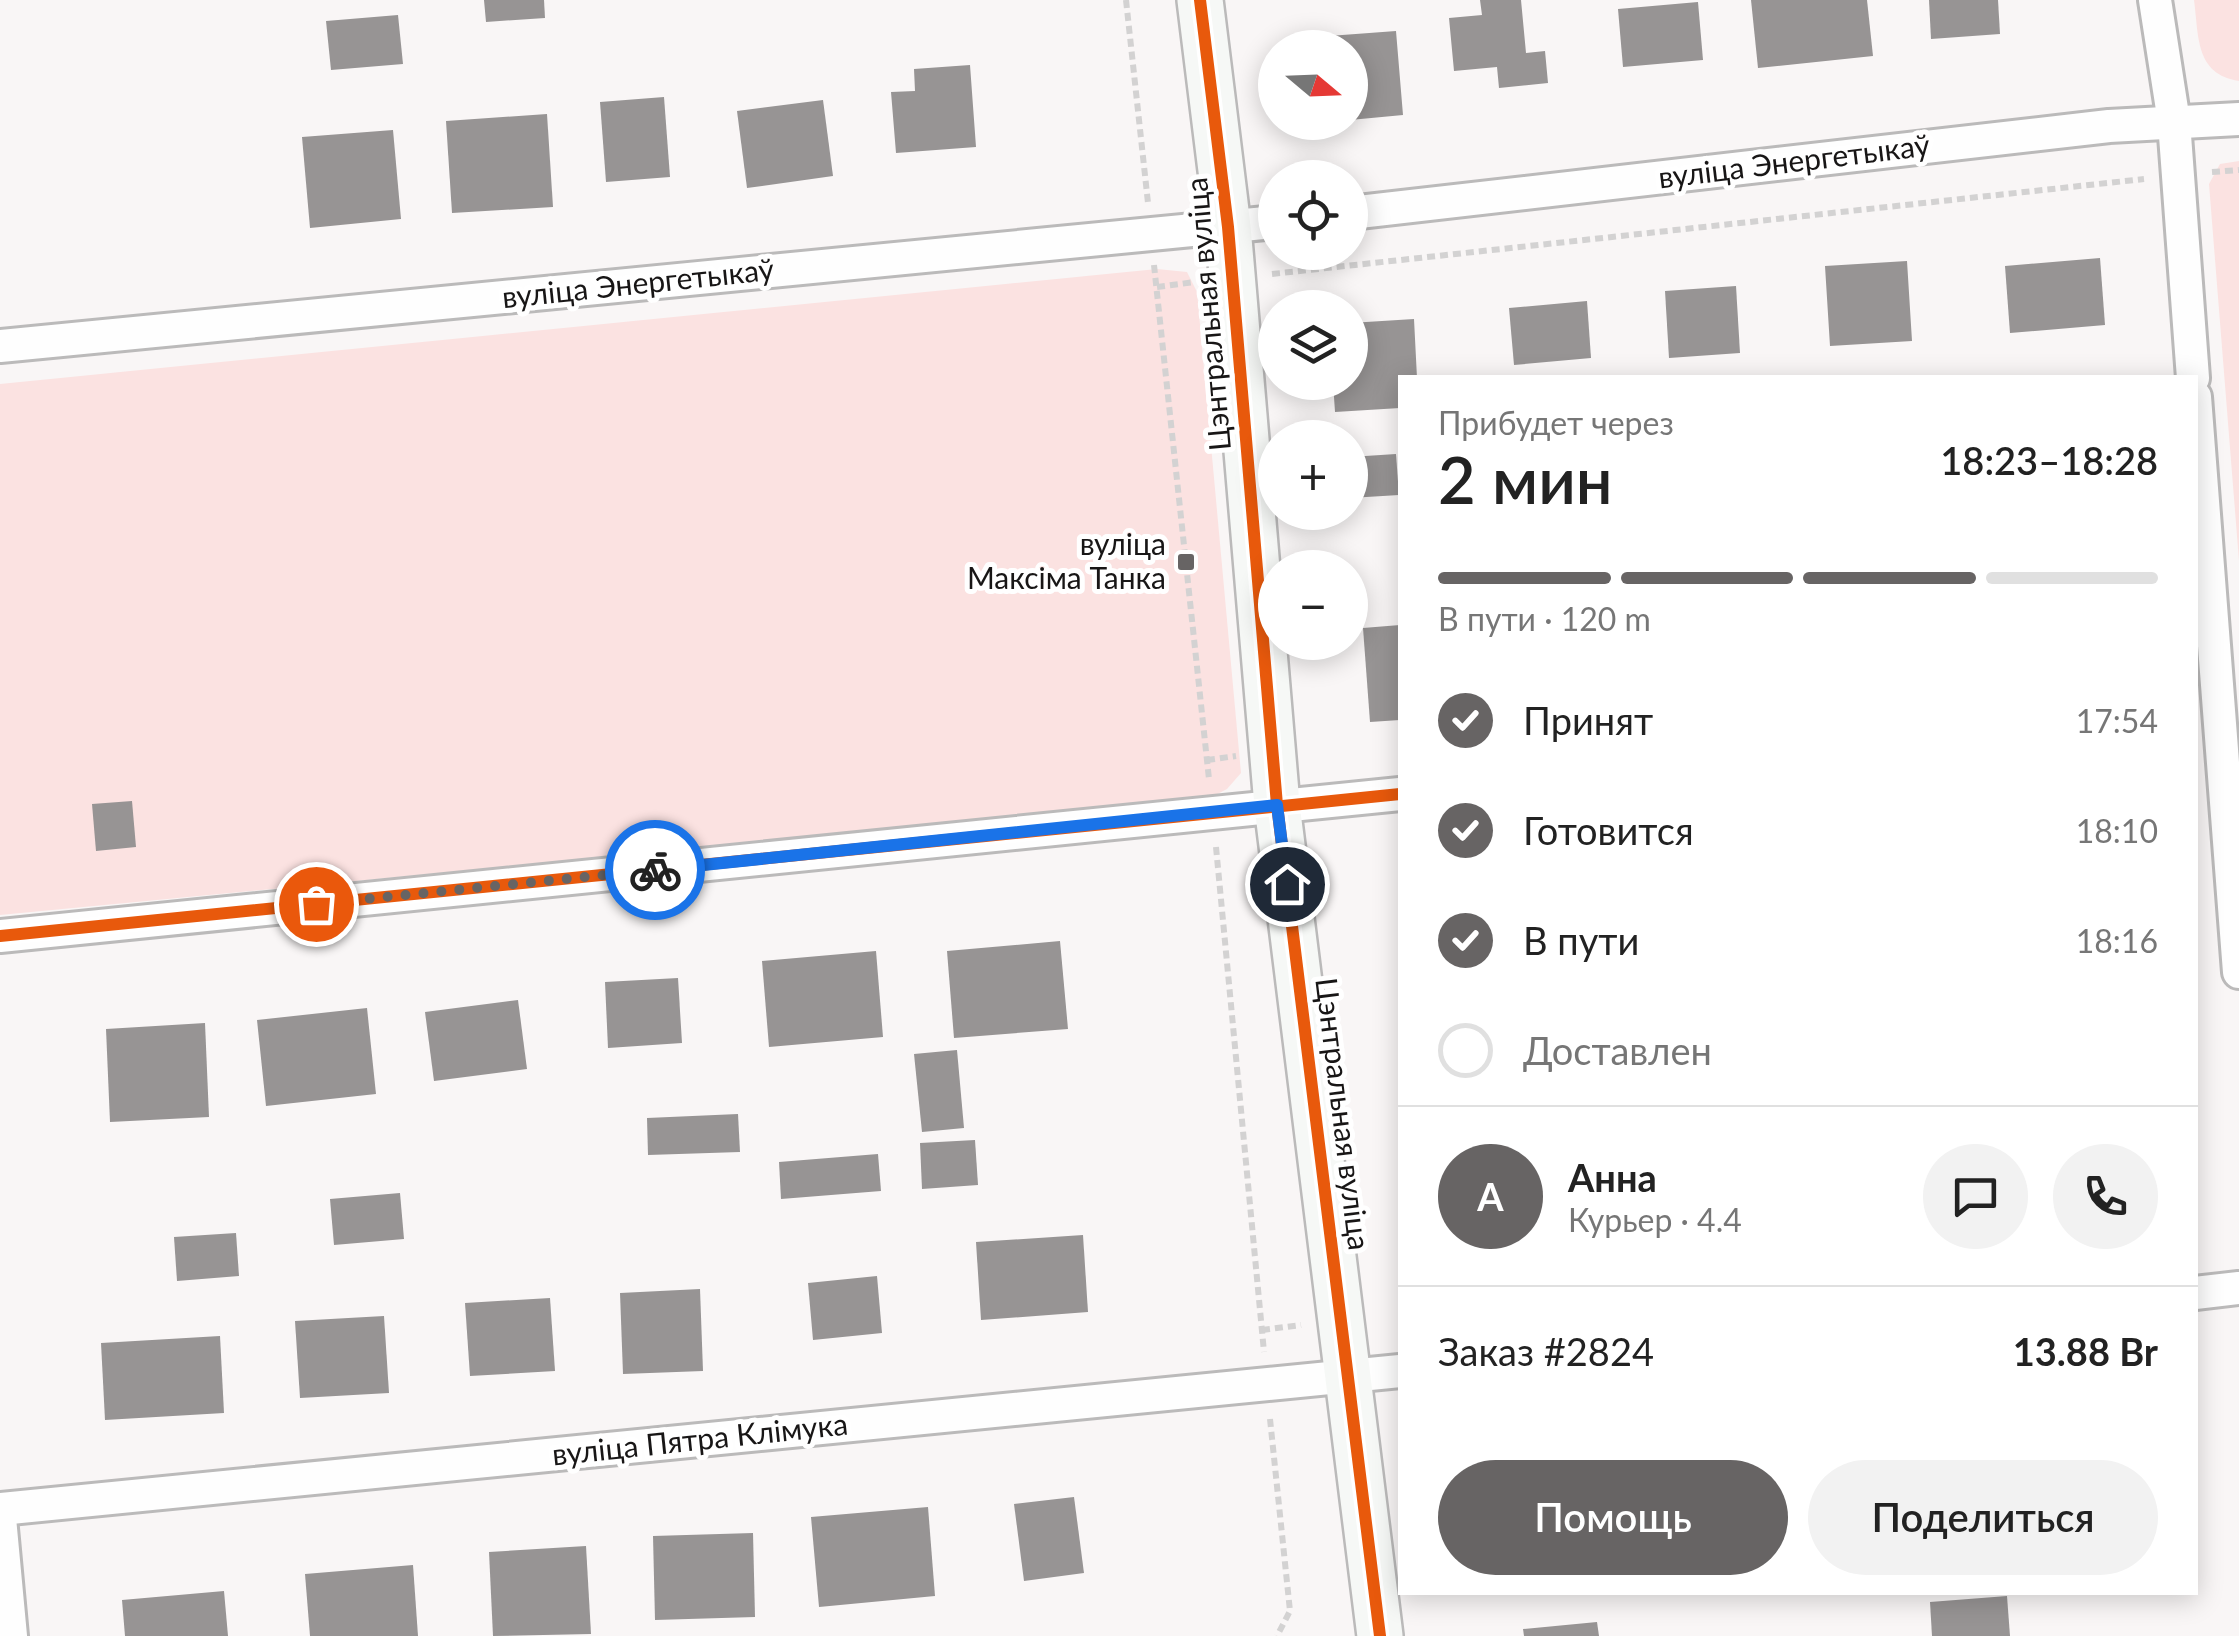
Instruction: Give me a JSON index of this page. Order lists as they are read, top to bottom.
{
  "streets": {
    "street": ["вуліца Энергетыкаў", "Цэнтральная вуліца", "вуліца Пятра Клімука"]
  },
  "crossings": [
    ["вуліца Энергетыкаў", "Цэнтральная вуліца"],
    ["Цэнтральная вуліца", "вуліца Пятра Клімука"]
  ],
  "places": {
    "transit": ["вуліца Максіма Танка"]
  },
  "north": "right",
  "page": {
    "map_buttons": ["+", "−"],
    "heading": ["2 мин", "Прибудет через", "18:23–18:28"],
    "panel": [
      "Анна",
      "Курьер · 4.4",
      "Заказ #2824",
      "13.88 Br"
    ],
    "bar": "В пути · 120 m",
    "list": [
      ["Принят", "17:54"],
      ["Готовится", "18:10"],
      ["В пути", "18:16"],
      "Доставлен"
    ],
    "round": "А",
    "buttons": ["Помощь", "Поделиться"]
  }
}
